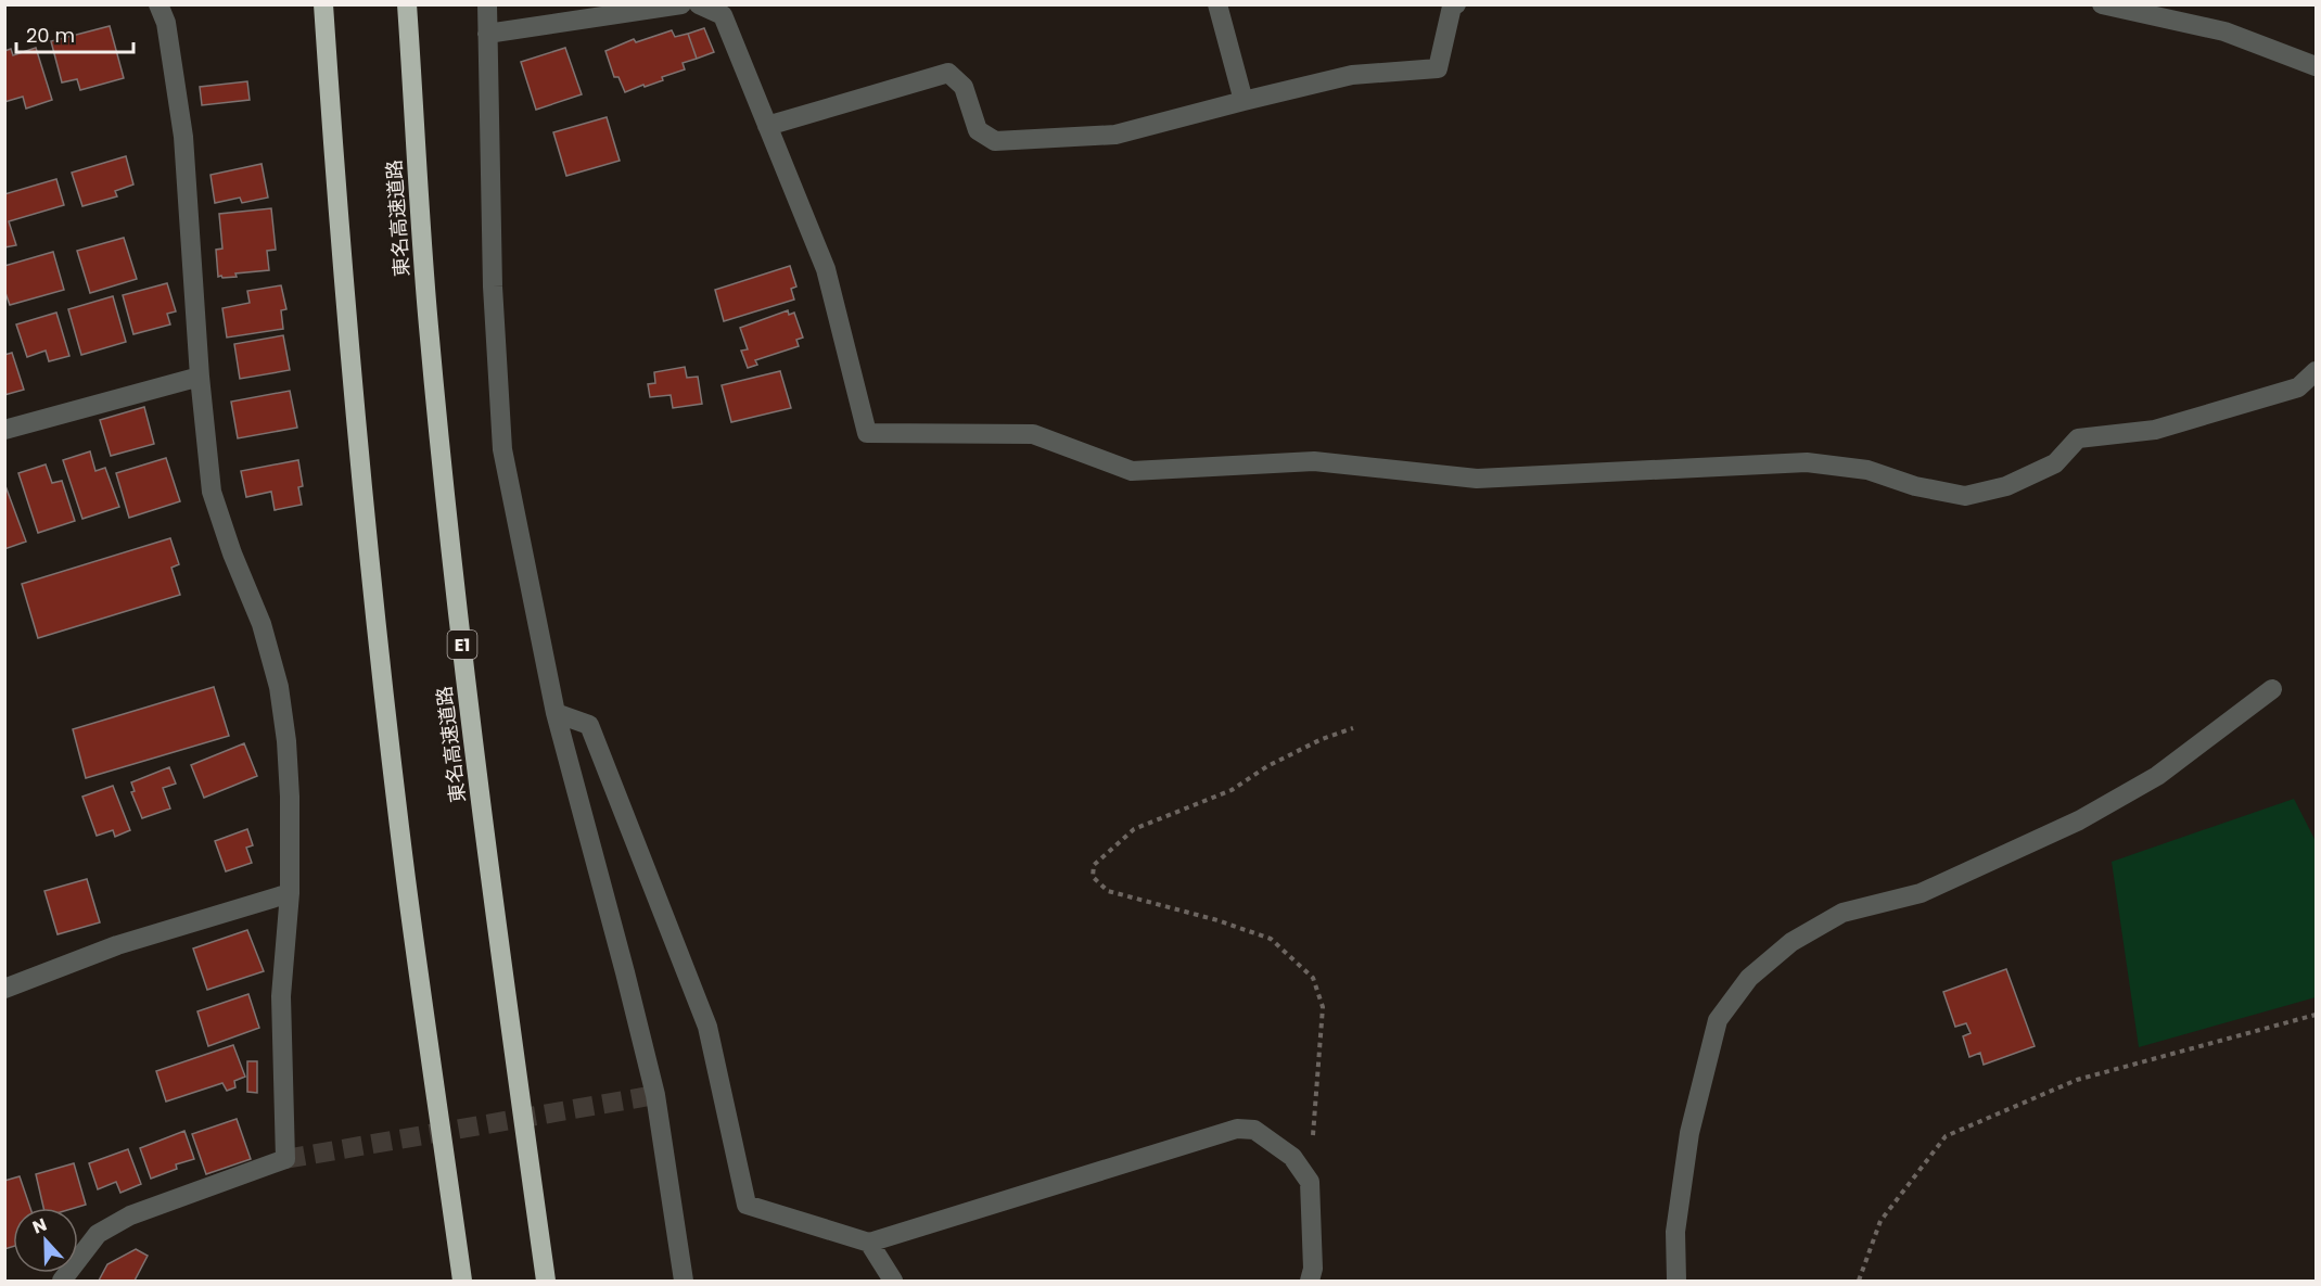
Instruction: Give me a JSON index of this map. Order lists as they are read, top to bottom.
{
  "streets": {
    "highway": ["東名高速道路", "E1"]
  },
  "scale_bar": "20 m",
  "north": "top"
}
